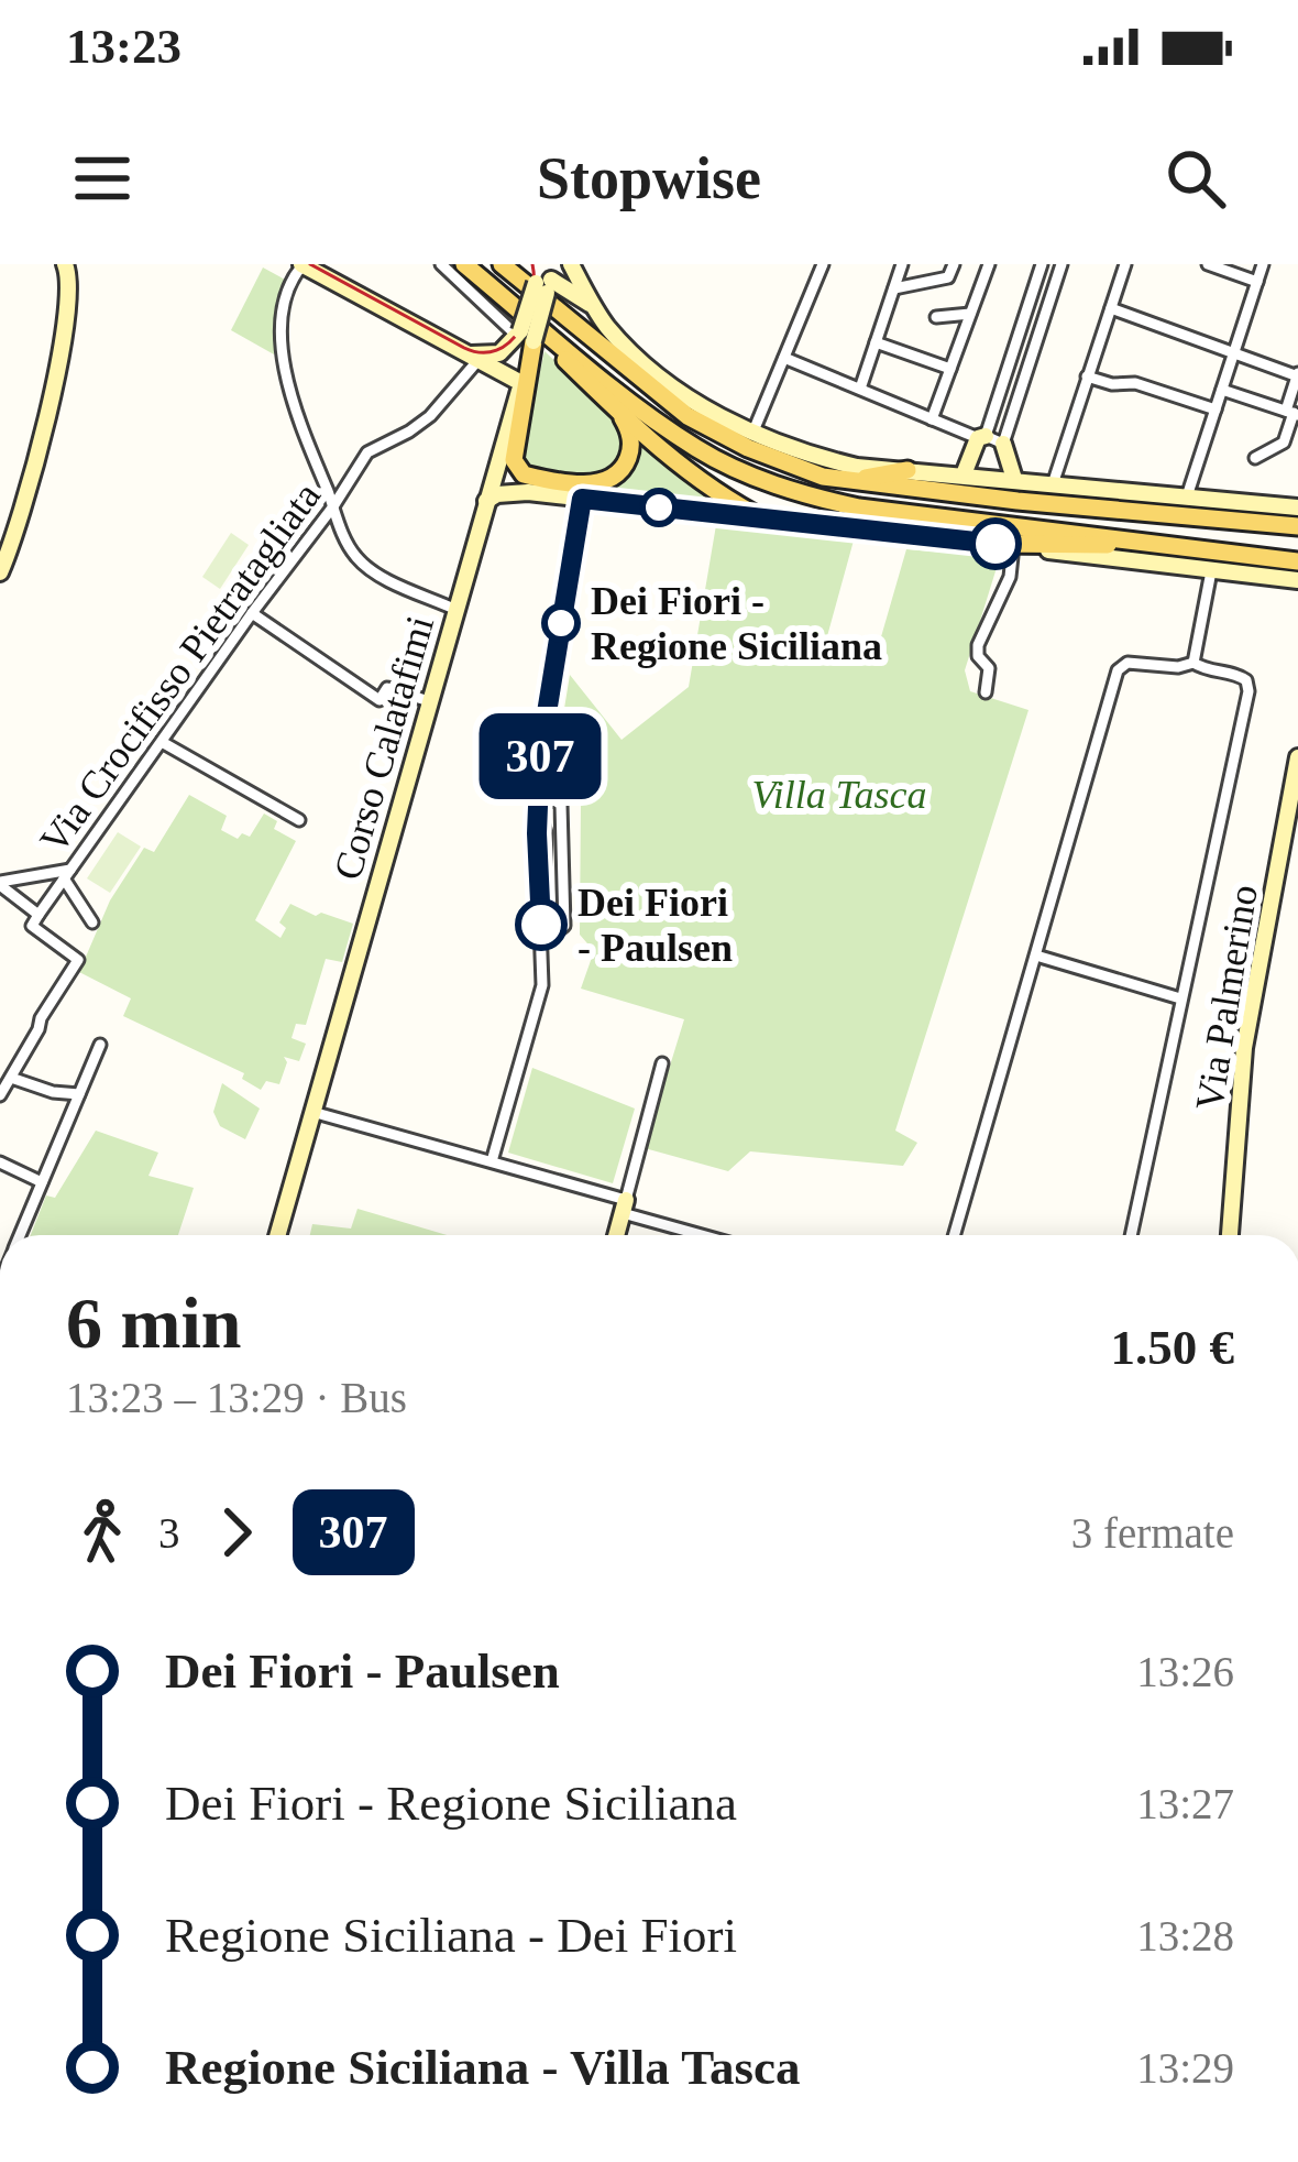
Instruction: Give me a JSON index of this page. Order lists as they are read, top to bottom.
{
  "streets": {
    "street": ["Via Crocifisso Pietratagliata", "Corso Calatafimi", "Via Palmerino"]
  },
  "parks": ["Villa Tasca"],
  "places": ["Dei Fiori - Regione Siciliana", "Dei Fiori - Paulsen"],
  "lines": ["bus line 307"],
  "page": {
    "status": "13:23",
    "header": "Stopwise",
    "on_map": "307",
    "heading": ["6 min", "13:23 – 13:29 · Bus", "1.50 €"],
    "legs": ["3", "307", "3 fermate"],
    "list": [
      {
        "name": "Dei Fiori - Paulsen",
        "value": "13:26"
      },
      {
        "name": "Dei Fiori - Regione Siciliana",
        "value": "13:27"
      },
      {
        "name": "Regione Siciliana - Dei Fiori",
        "value": "13:28"
      },
      {
        "name": "Regione Siciliana - Villa Tasca",
        "value": "13:29"
      }
    ]
  }
}
